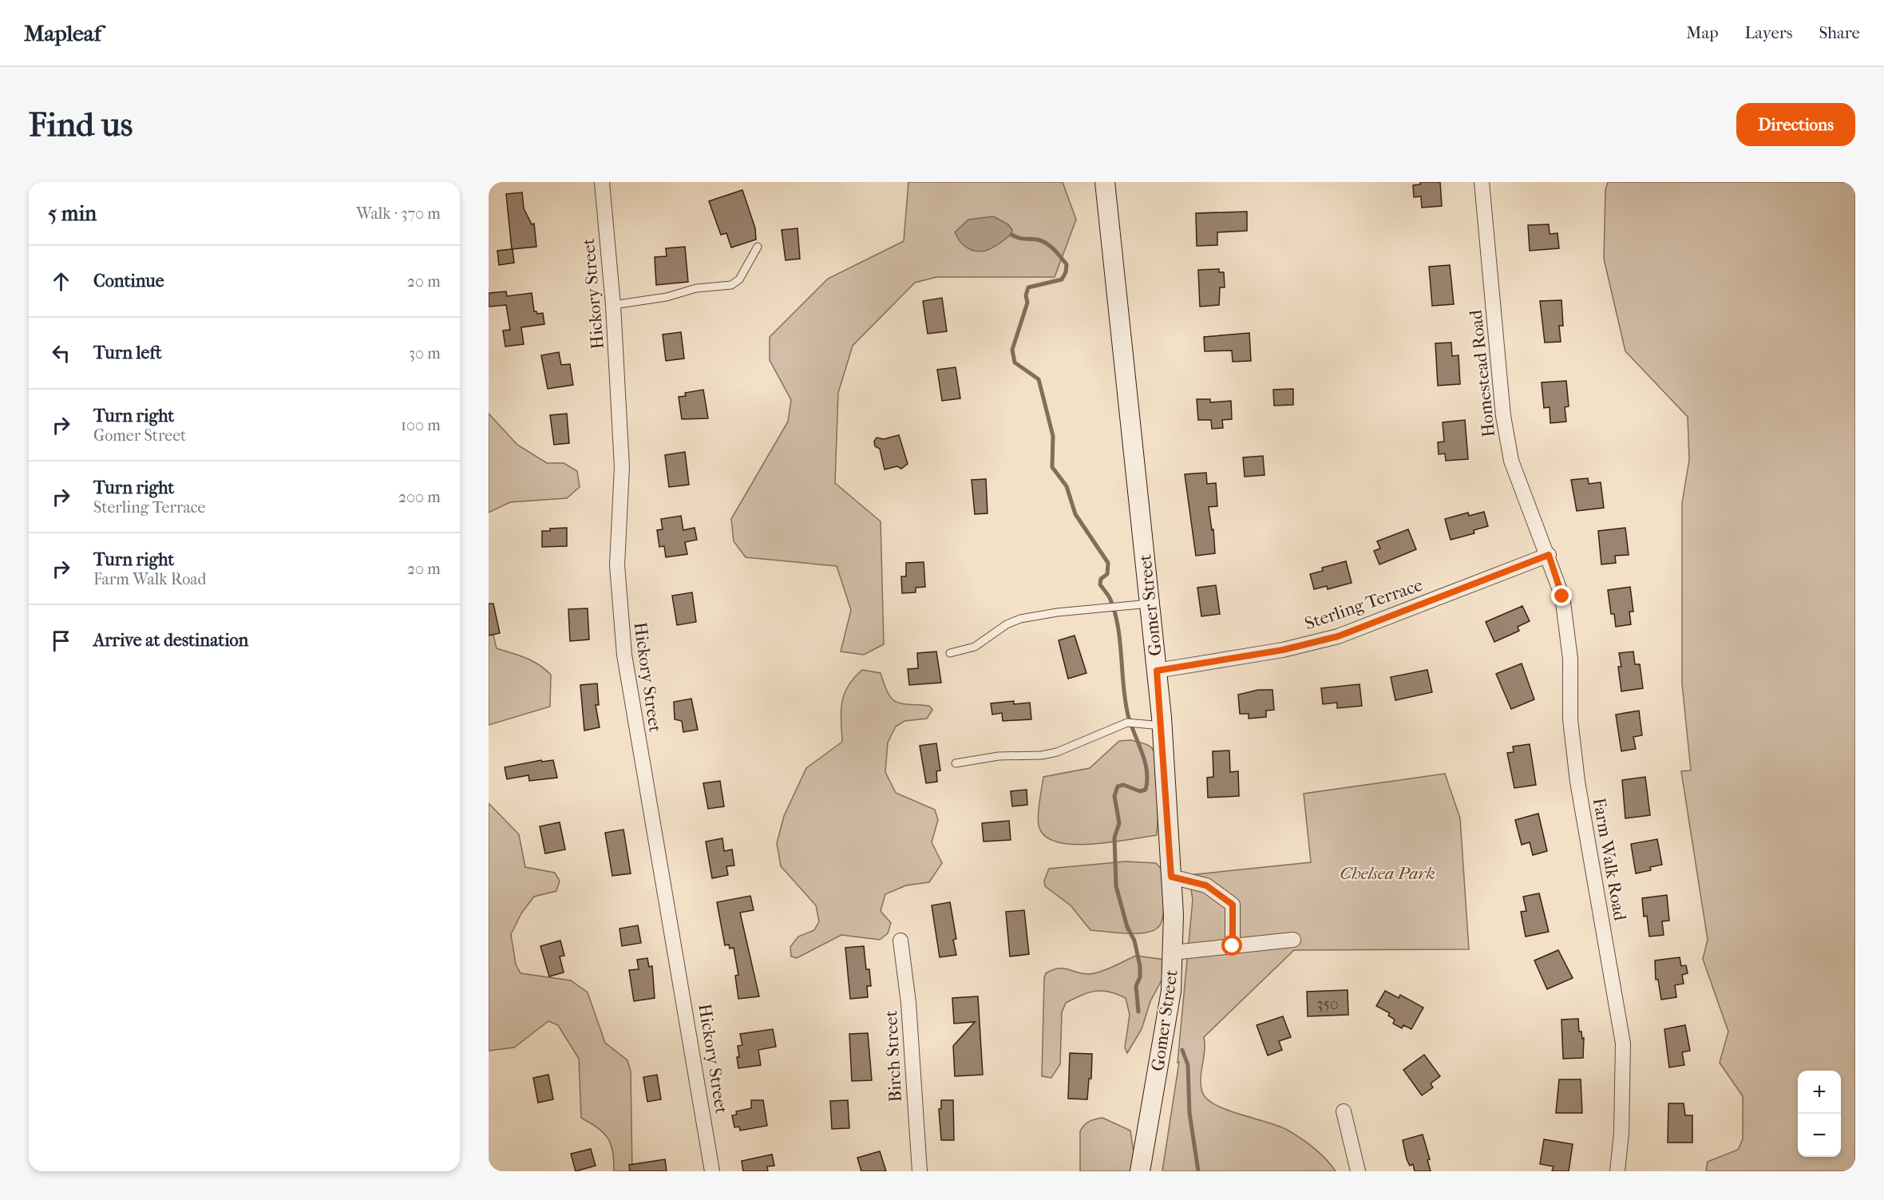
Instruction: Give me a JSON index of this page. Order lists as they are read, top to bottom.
{
  "streets": {
    "street": [
      "Hickory Street",
      "Homestead Road",
      "Sterling Terrace",
      "Gomer Street",
      "Farm Walk Road",
      "Birch Street"
    ]
  },
  "crossings": [
    ["Homestead Road", "Sterling Terrace"],
    ["Homestead Road", "Farm Walk Road"],
    ["Sterling Terrace", "Gomer Street"],
    ["Sterling Terrace", "Farm Walk Road"]
  ],
  "parks": ["Chelsea Park"],
  "house_numbers": ["350"],
  "page": {
    "header": "Mapleaf",
    "nav": ["Map", "Layers", "Share"],
    "buttons": "Directions",
    "title": "Find us",
    "heading": ["5 min", "Walk · 370 m"],
    "list": [
      ["Continue", "20 m"],
      ["Turn left", "30 m"],
      ["Turn right", "Gomer Street", "100 m"],
      ["Turn right", "Sterling Terrace", "200 m"],
      ["Turn right", "Farm Walk Road", "20 m"],
      "Arrive at destination"
    ],
    "map_buttons": ["+", "−"]
  }
}
